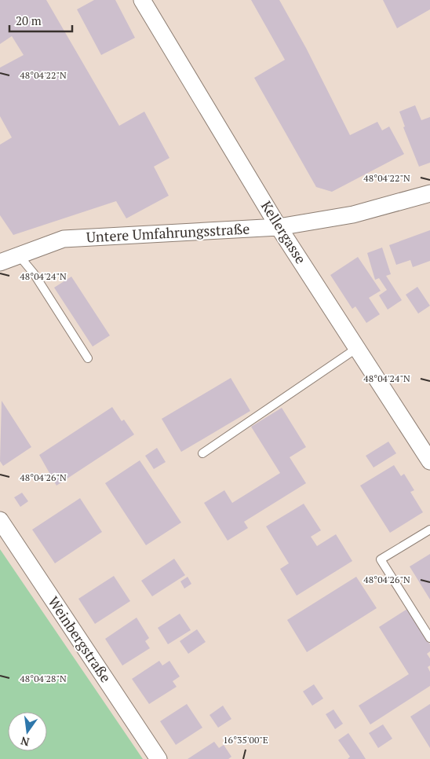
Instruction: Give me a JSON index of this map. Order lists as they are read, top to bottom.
{
  "streets": {
    "street": ["Kellergasse", "Untere Umfahrungsstraße", "Weinbergstraße"]
  },
  "crossings": [
    ["Kellergasse", "Untere Umfahrungsstraße"]
  ],
  "scale_bar": "20 m",
  "north": "bottom",
  "coordinates": [
    "48°04'22\"N",
    "48°04'24\"N",
    "48°04'26\"N",
    "48°04'28\"N",
    "16°35'00\"E"
  ]
}
